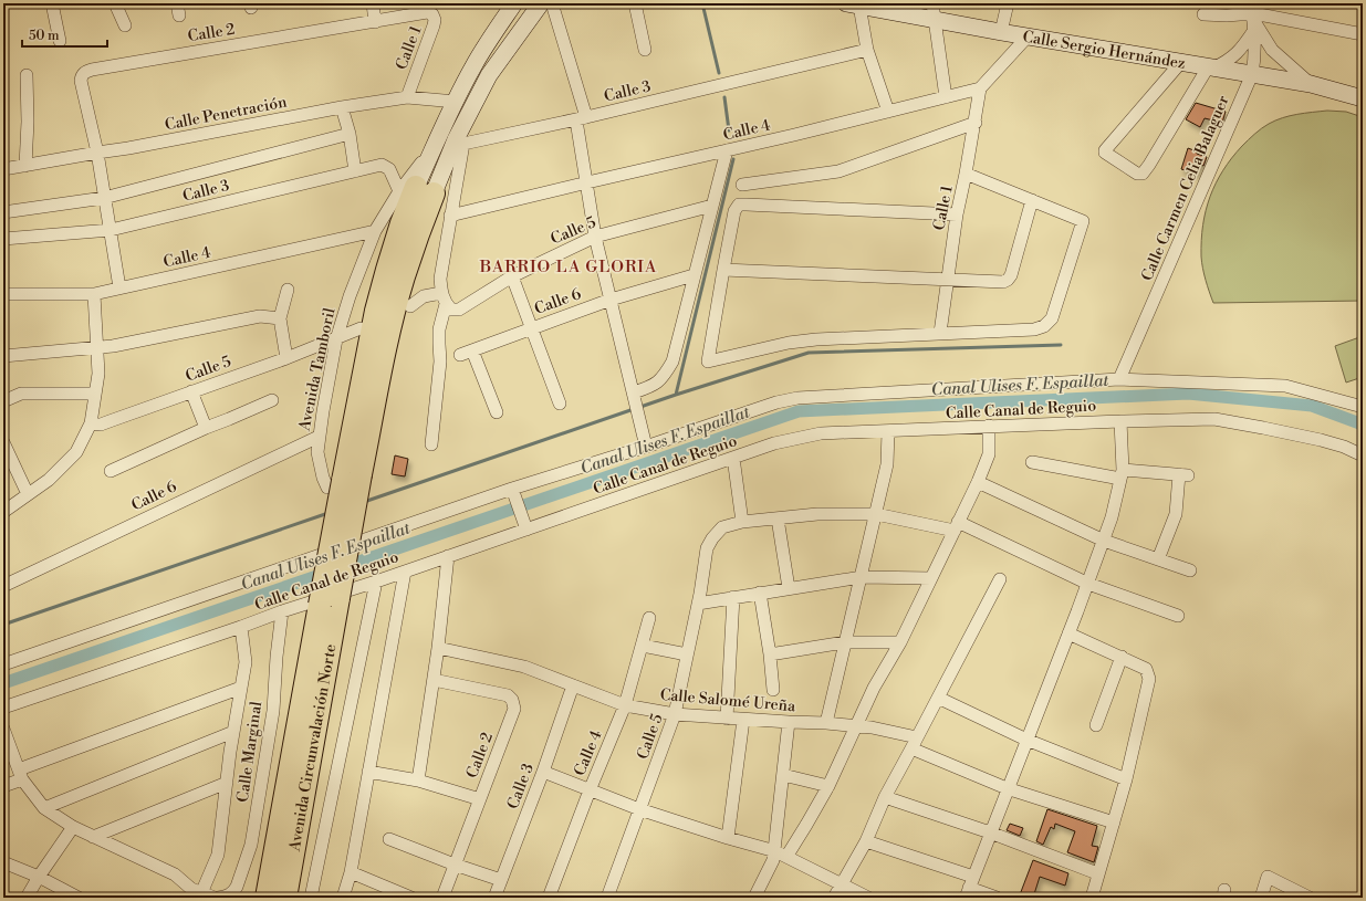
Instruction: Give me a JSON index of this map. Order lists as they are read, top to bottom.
{
  "streets": {
    "highway": ["Avenida Circunvalación Norte"],
    "street": [
      "Calle 2",
      "Calle 1",
      "Calle Sergio Hernández",
      "Calle 3",
      "Calle Penetración",
      "Calle 4",
      "Calle Carmen Celia Balaguer",
      "Calle 5",
      "Calle 6",
      "Avenida Tamboril",
      "Calle Canal de Reguio",
      "Calle Salomé Ureña",
      "Calle Marginal"
    ]
  },
  "crossings": [
    ["Calle 2", "Calle 1"],
    ["Calle 2", "Calle Penetración"],
    ["Calle 1", "Calle Penetración"],
    ["Calle 1", "Calle 4"],
    ["Calle Sergio Hernández", "Calle Carmen Celia Balaguer"],
    ["Calle 3", "Avenida Tamboril"],
    ["Calle 3", "Calle Salomé Ureña"],
    ["Calle 4", "Avenida Tamboril"],
    ["Calle 4", "Calle Salomé Ureña"],
    ["Calle Carmen Celia Balaguer", "Calle Canal de Reguio"],
    ["Calle 5", "Avenida Tamboril"],
    ["Calle 5", "Calle Salomé Ureña"],
    ["Calle 6", "Avenida Tamboril"],
    ["Calle Canal de Reguio", "Calle Marginal"]
  ],
  "districts": ["BARRIO LA GLORIA"],
  "water": ["Canal Ulises F. Espaillat"],
  "scale_bar": "50 m"
}
